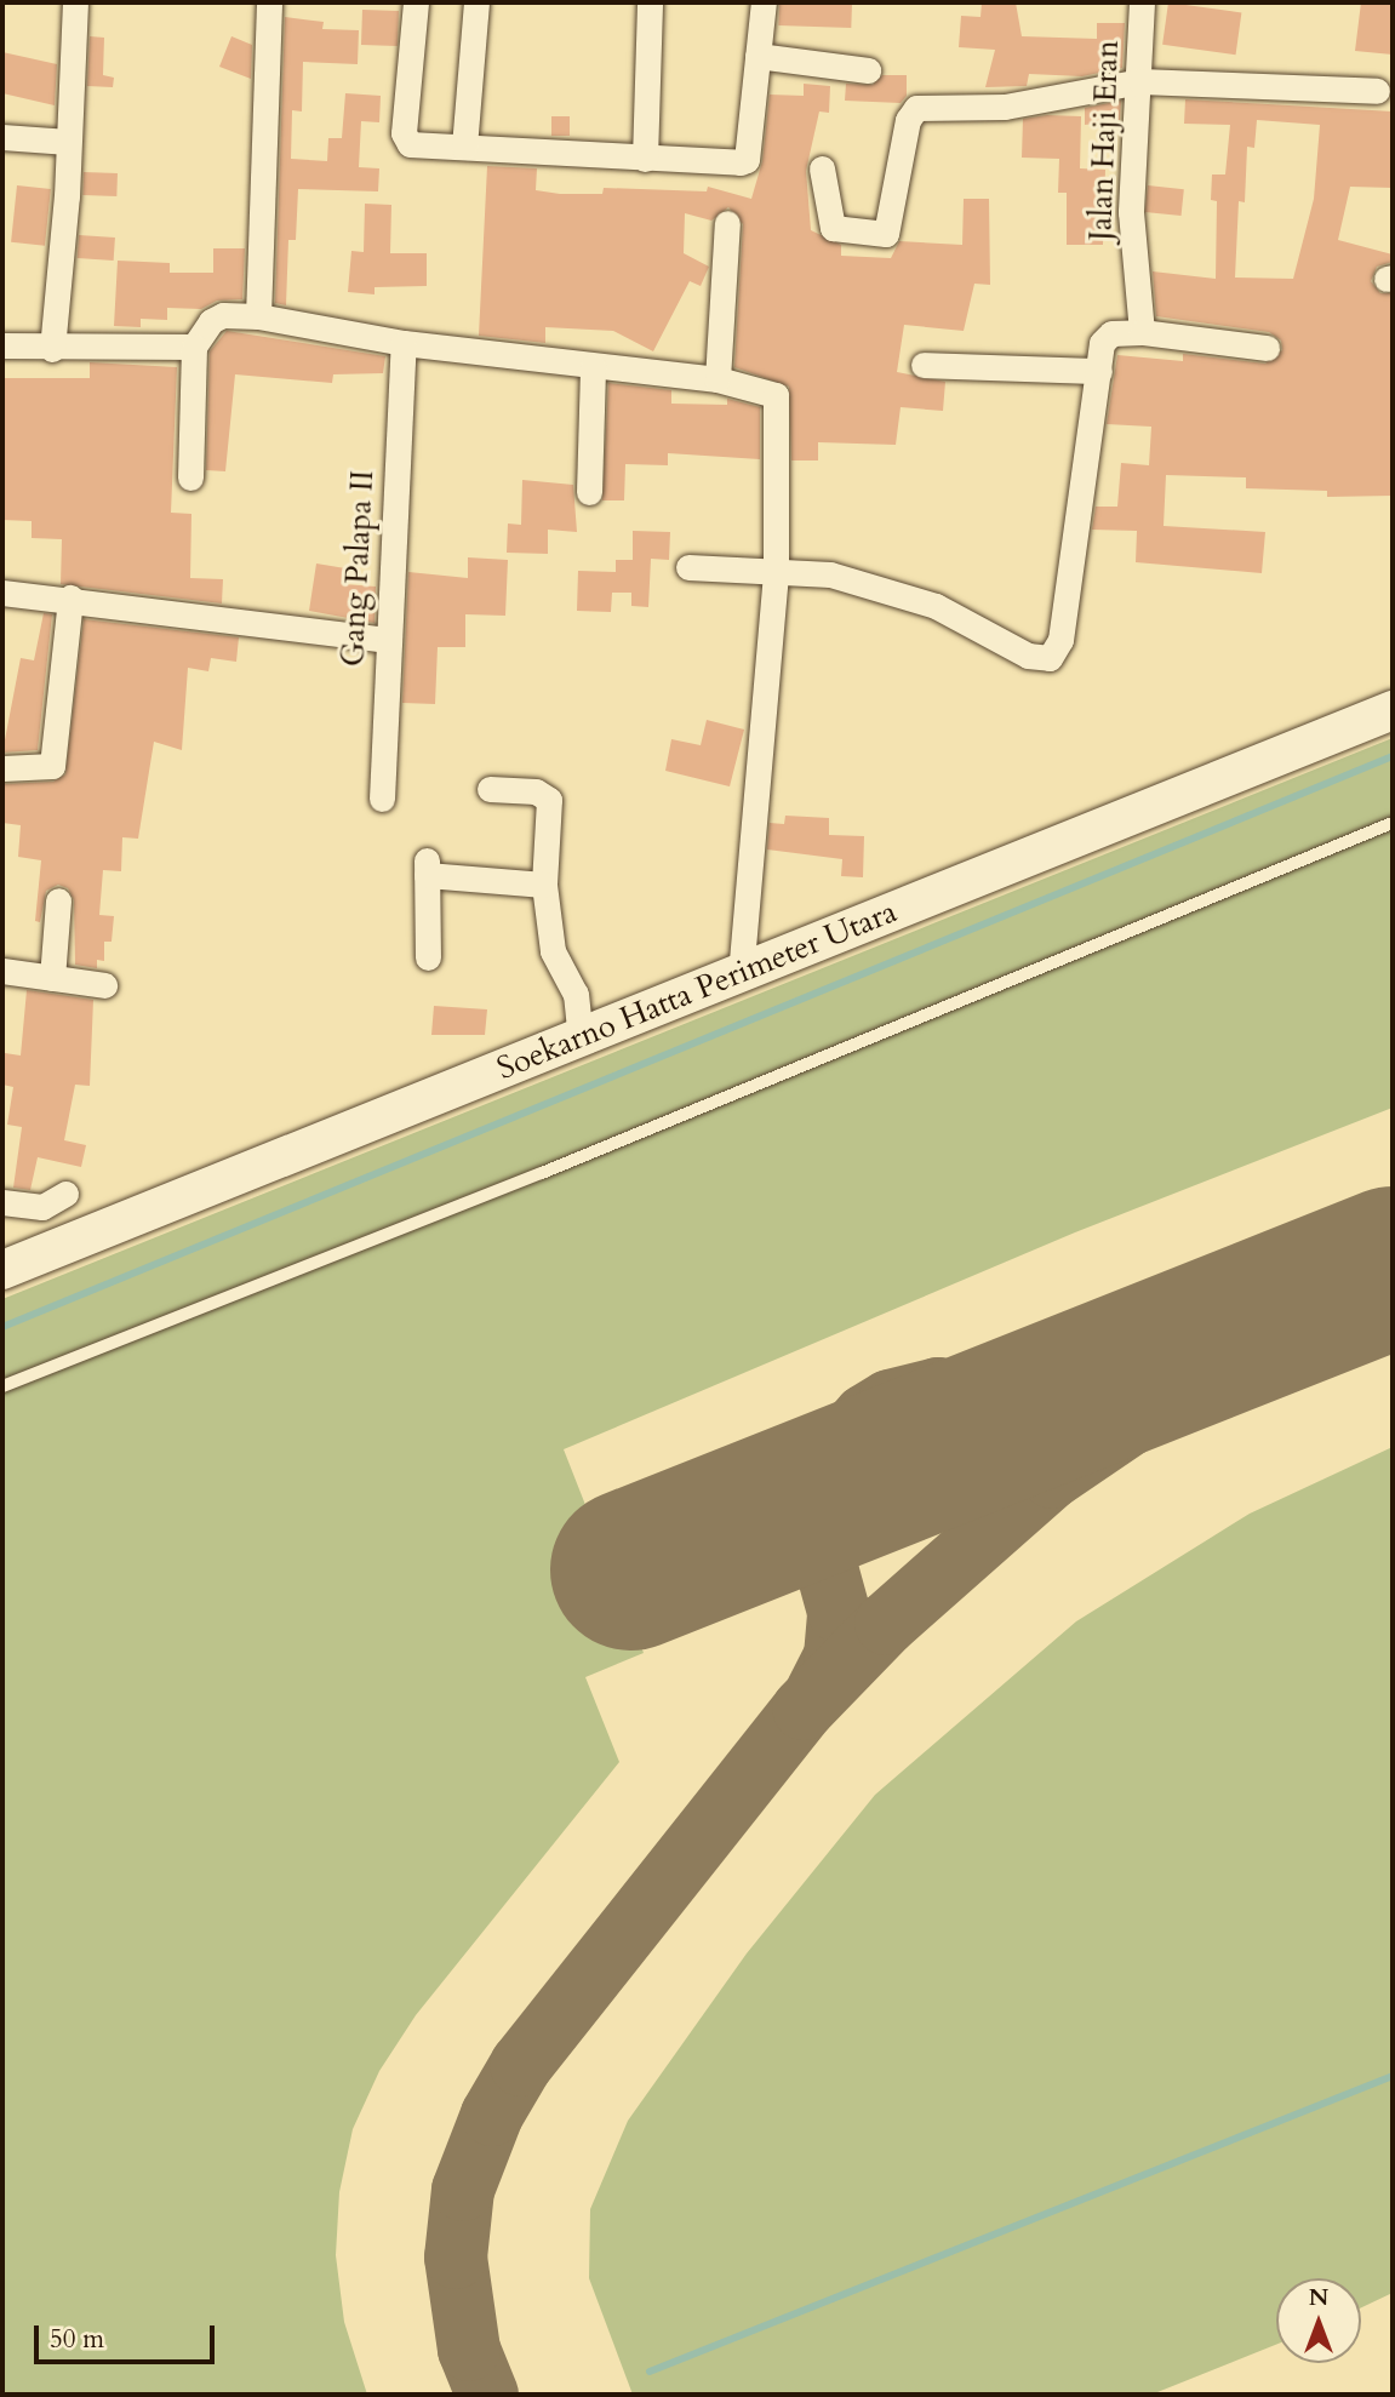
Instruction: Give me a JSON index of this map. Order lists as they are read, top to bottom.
{
  "streets": {
    "main road": ["Soekarno Hatta Perimeter Utara"],
    "street": ["Jalan Haji Eran", "Gang Palapa II"]
  },
  "scale_bar": "50 m",
  "north": "top"
}
